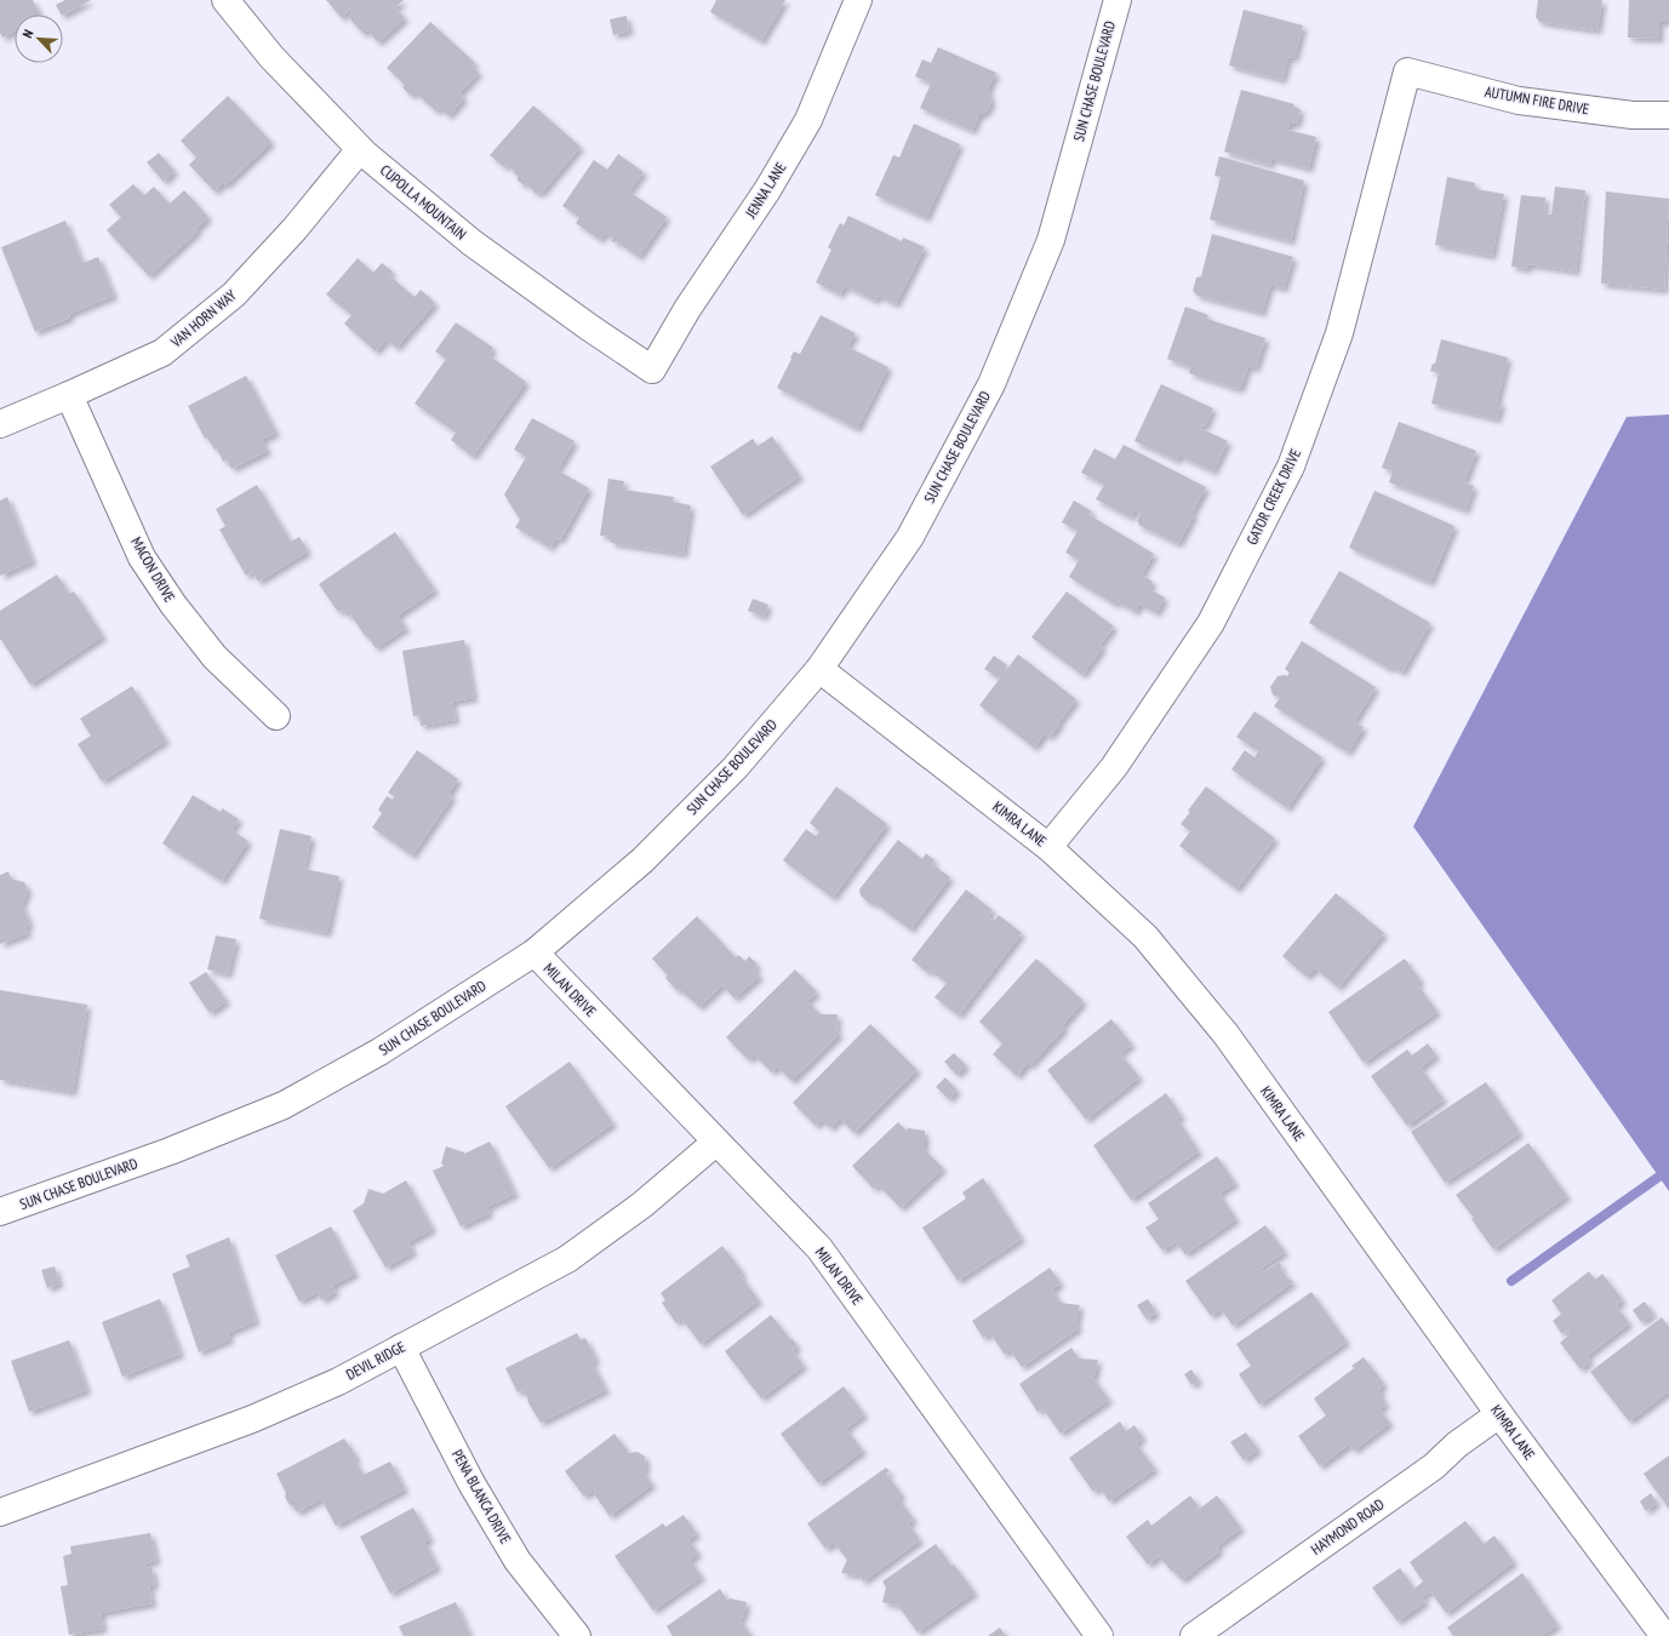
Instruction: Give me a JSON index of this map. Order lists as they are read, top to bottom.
{
  "streets": {
    "street": [
      "SUN CHASE BOULEVARD",
      "AUTUMN FIRE DRIVE",
      "JENNA LANE",
      "CUPOLLA MOUNTAIN",
      "VAN HORN WAY",
      "GATOR CREEK DRIVE",
      "MACON DRIVE",
      "KIMRA LANE",
      "MILAN DRIVE",
      "DEVIL RIDGE",
      "PENA BLANCA DRIVE",
      "HAYMOND ROAD"
    ]
  },
  "crossings": [
    ["SUN CHASE BOULEVARD", "KIMRA LANE"],
    ["SUN CHASE BOULEVARD", "MILAN DRIVE"],
    ["AUTUMN FIRE DRIVE", "GATOR CREEK DRIVE"],
    ["JENNA LANE", "CUPOLLA MOUNTAIN"],
    ["CUPOLLA MOUNTAIN", "VAN HORN WAY"],
    ["VAN HORN WAY", "MACON DRIVE"],
    ["GATOR CREEK DRIVE", "KIMRA LANE"],
    ["KIMRA LANE", "HAYMOND ROAD"],
    ["MILAN DRIVE", "DEVIL RIDGE"],
    ["DEVIL RIDGE", "PENA BLANCA DRIVE"]
  ],
  "north": "top left"
}
